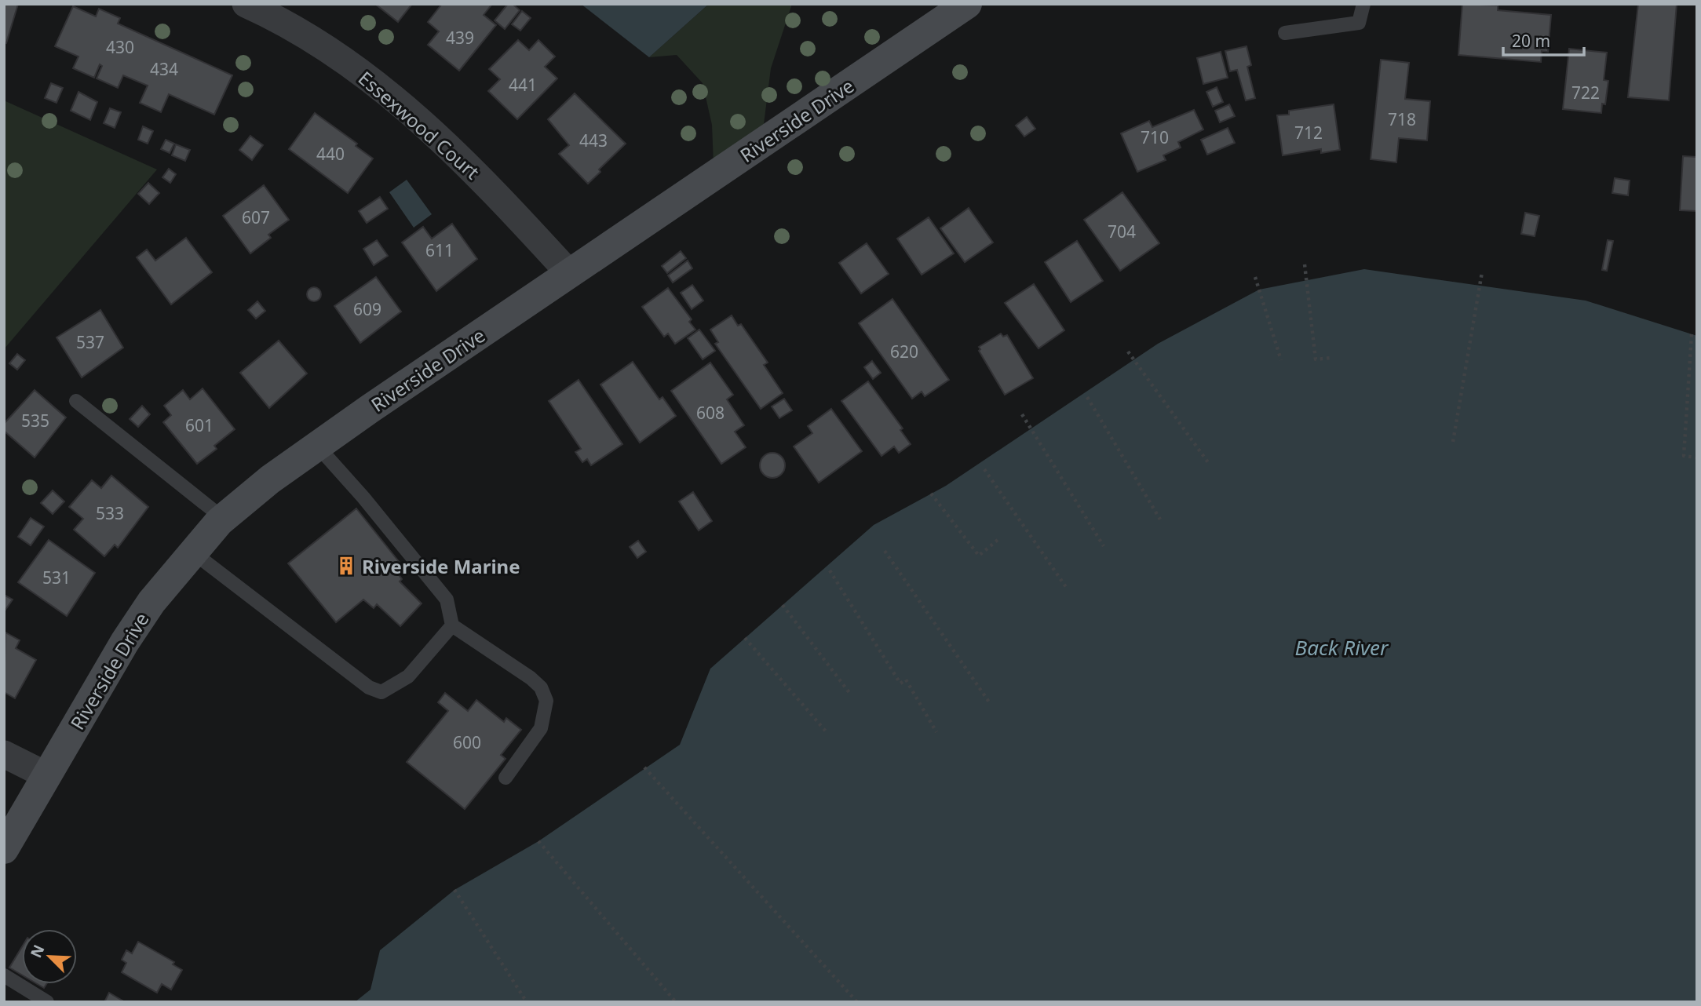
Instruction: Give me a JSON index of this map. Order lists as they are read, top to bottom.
{
  "streets": {
    "street": ["Riverside Drive", "Essexwood Court"]
  },
  "crossings": [
    ["Riverside Drive", "Essexwood Court"]
  ],
  "water": ["Back River"],
  "places": {
    "building": ["Riverside Marine"]
  },
  "house_numbers": [
    "439",
    "430",
    "434",
    "441",
    "722",
    "718",
    "712",
    "710",
    "443",
    "440",
    "607",
    "704",
    "611",
    "609",
    "537",
    "620",
    "608",
    "535",
    "601",
    "533",
    "531",
    "600"
  ],
  "scale_bar": "20 m",
  "north": "top left"
}
